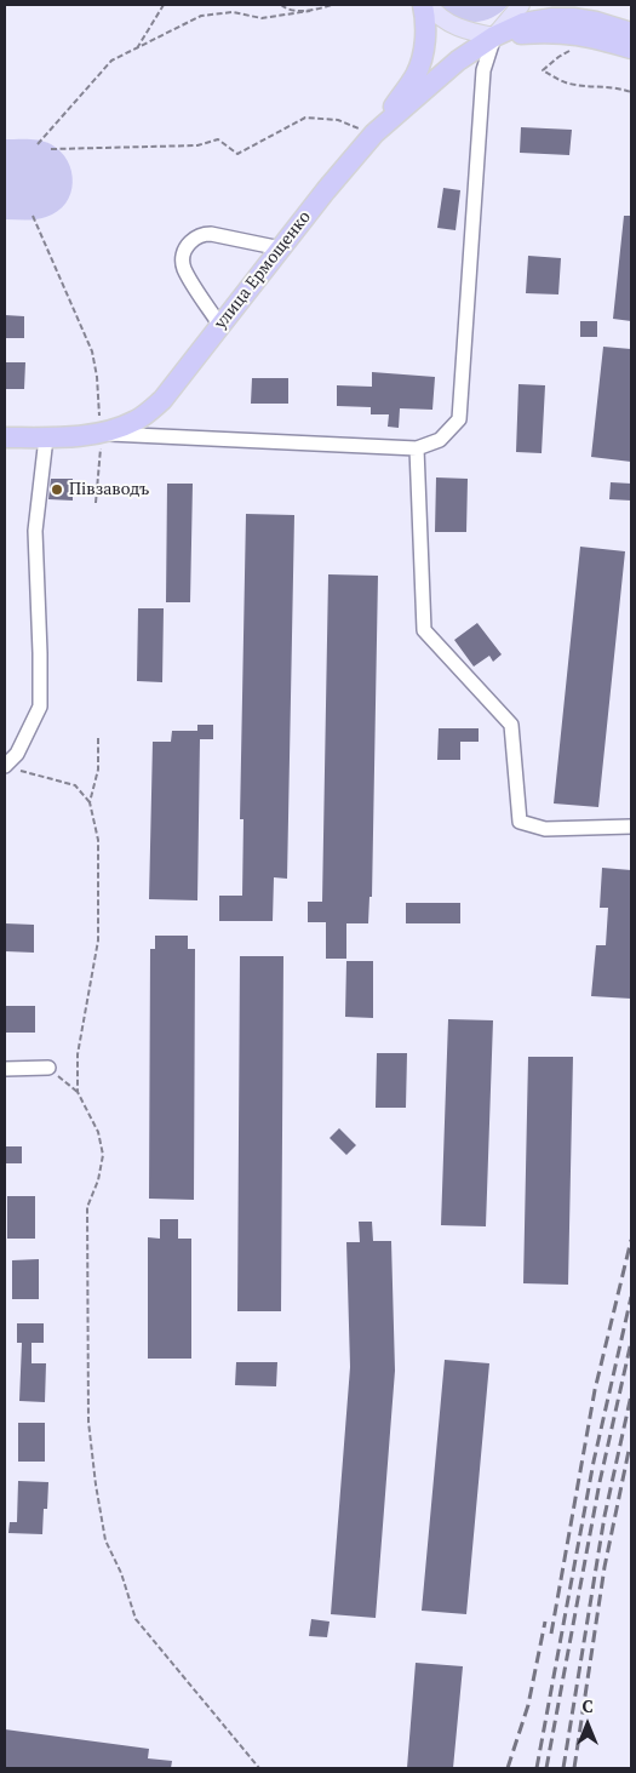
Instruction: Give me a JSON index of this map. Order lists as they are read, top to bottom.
{
  "streets": {
    "highway": ["улица Ермощенко"]
  },
  "places": ["Пiвзаводъ"],
  "north": "top"
}
